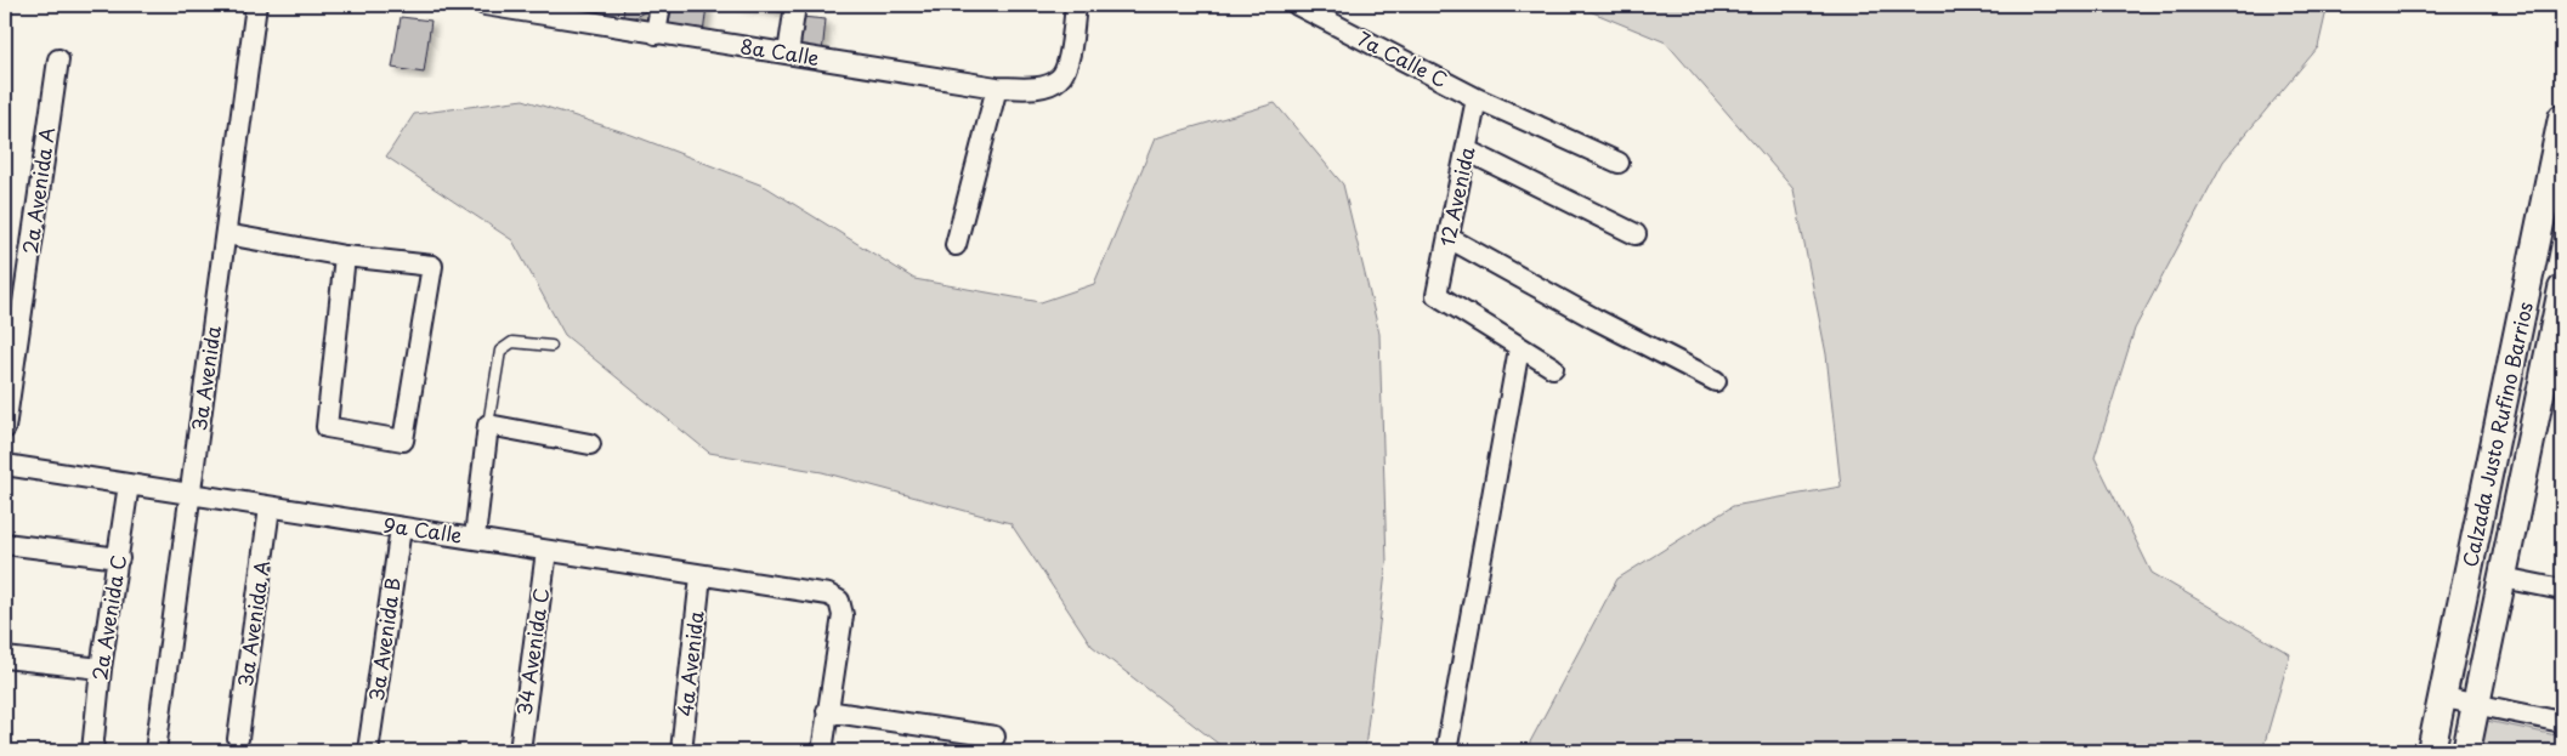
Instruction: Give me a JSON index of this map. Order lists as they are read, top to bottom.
{
  "streets": {
    "street": [
      "8a Calle",
      "7a Calle C",
      "2a Avenida A",
      "12 Avenida",
      "3a Avenida",
      "Calzada Justo Rufino Barrios",
      "9a Calle",
      "2a Avenida C",
      "3a Avenida A",
      "3a Avenida B",
      "34 Avenida C",
      "4a Avenida"
    ]
  },
  "crossings": [
    ["7a Calle C", "12 Avenida"],
    ["3a Avenida", "9a Calle"],
    ["9a Calle", "2a Avenida C"],
    ["9a Calle", "3a Avenida A"],
    ["9a Calle", "3a Avenida B"],
    ["9a Calle", "34 Avenida C"],
    ["9a Calle", "4a Avenida"]
  ]
}
